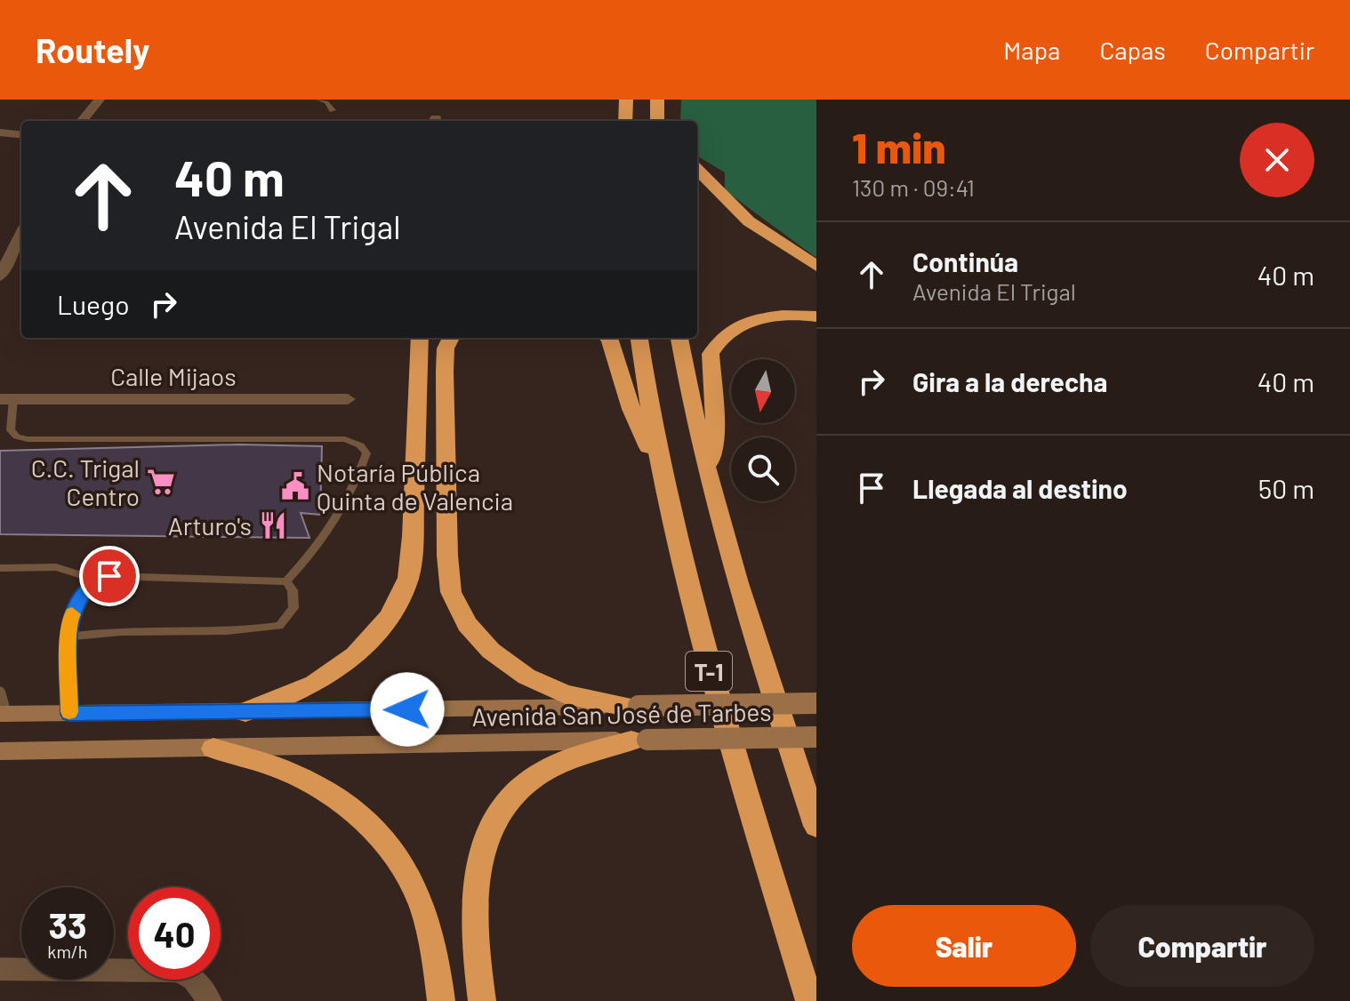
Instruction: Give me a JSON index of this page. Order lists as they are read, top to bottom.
{
  "streets": {
    "highway": ["T-1"],
    "street": ["Calle Mijaos", "Avenida San José de Tarbes"]
  },
  "places": {
    "supermarket": ["C.C. Trigal Centro"],
    "public building": ["Notaría Pública Quinta de Valencia"],
    "restaurant": ["Arturo's"]
  },
  "north": "bottom",
  "page": {
    "header": "Routely",
    "nav": ["Mapa", "Capas", "Compartir"],
    "heading": ["1 min", "130 m · 09:41"],
    "turn": ["40 m", "Avenida El Trigal"],
    "list": [
      {
        "name": "Continúa",
        "note": "Avenida El Trigal",
        "value": "40 m"
      },
      {
        "name": "Gira a la derecha",
        "value": "40 m"
      },
      {
        "name": "Llegada al destino",
        "value": "50 m"
      }
    ],
    "then": "Luego",
    "speed": "33 km/h",
    "limit": "40",
    "buttons": ["Salir", "Compartir"]
  }
}
